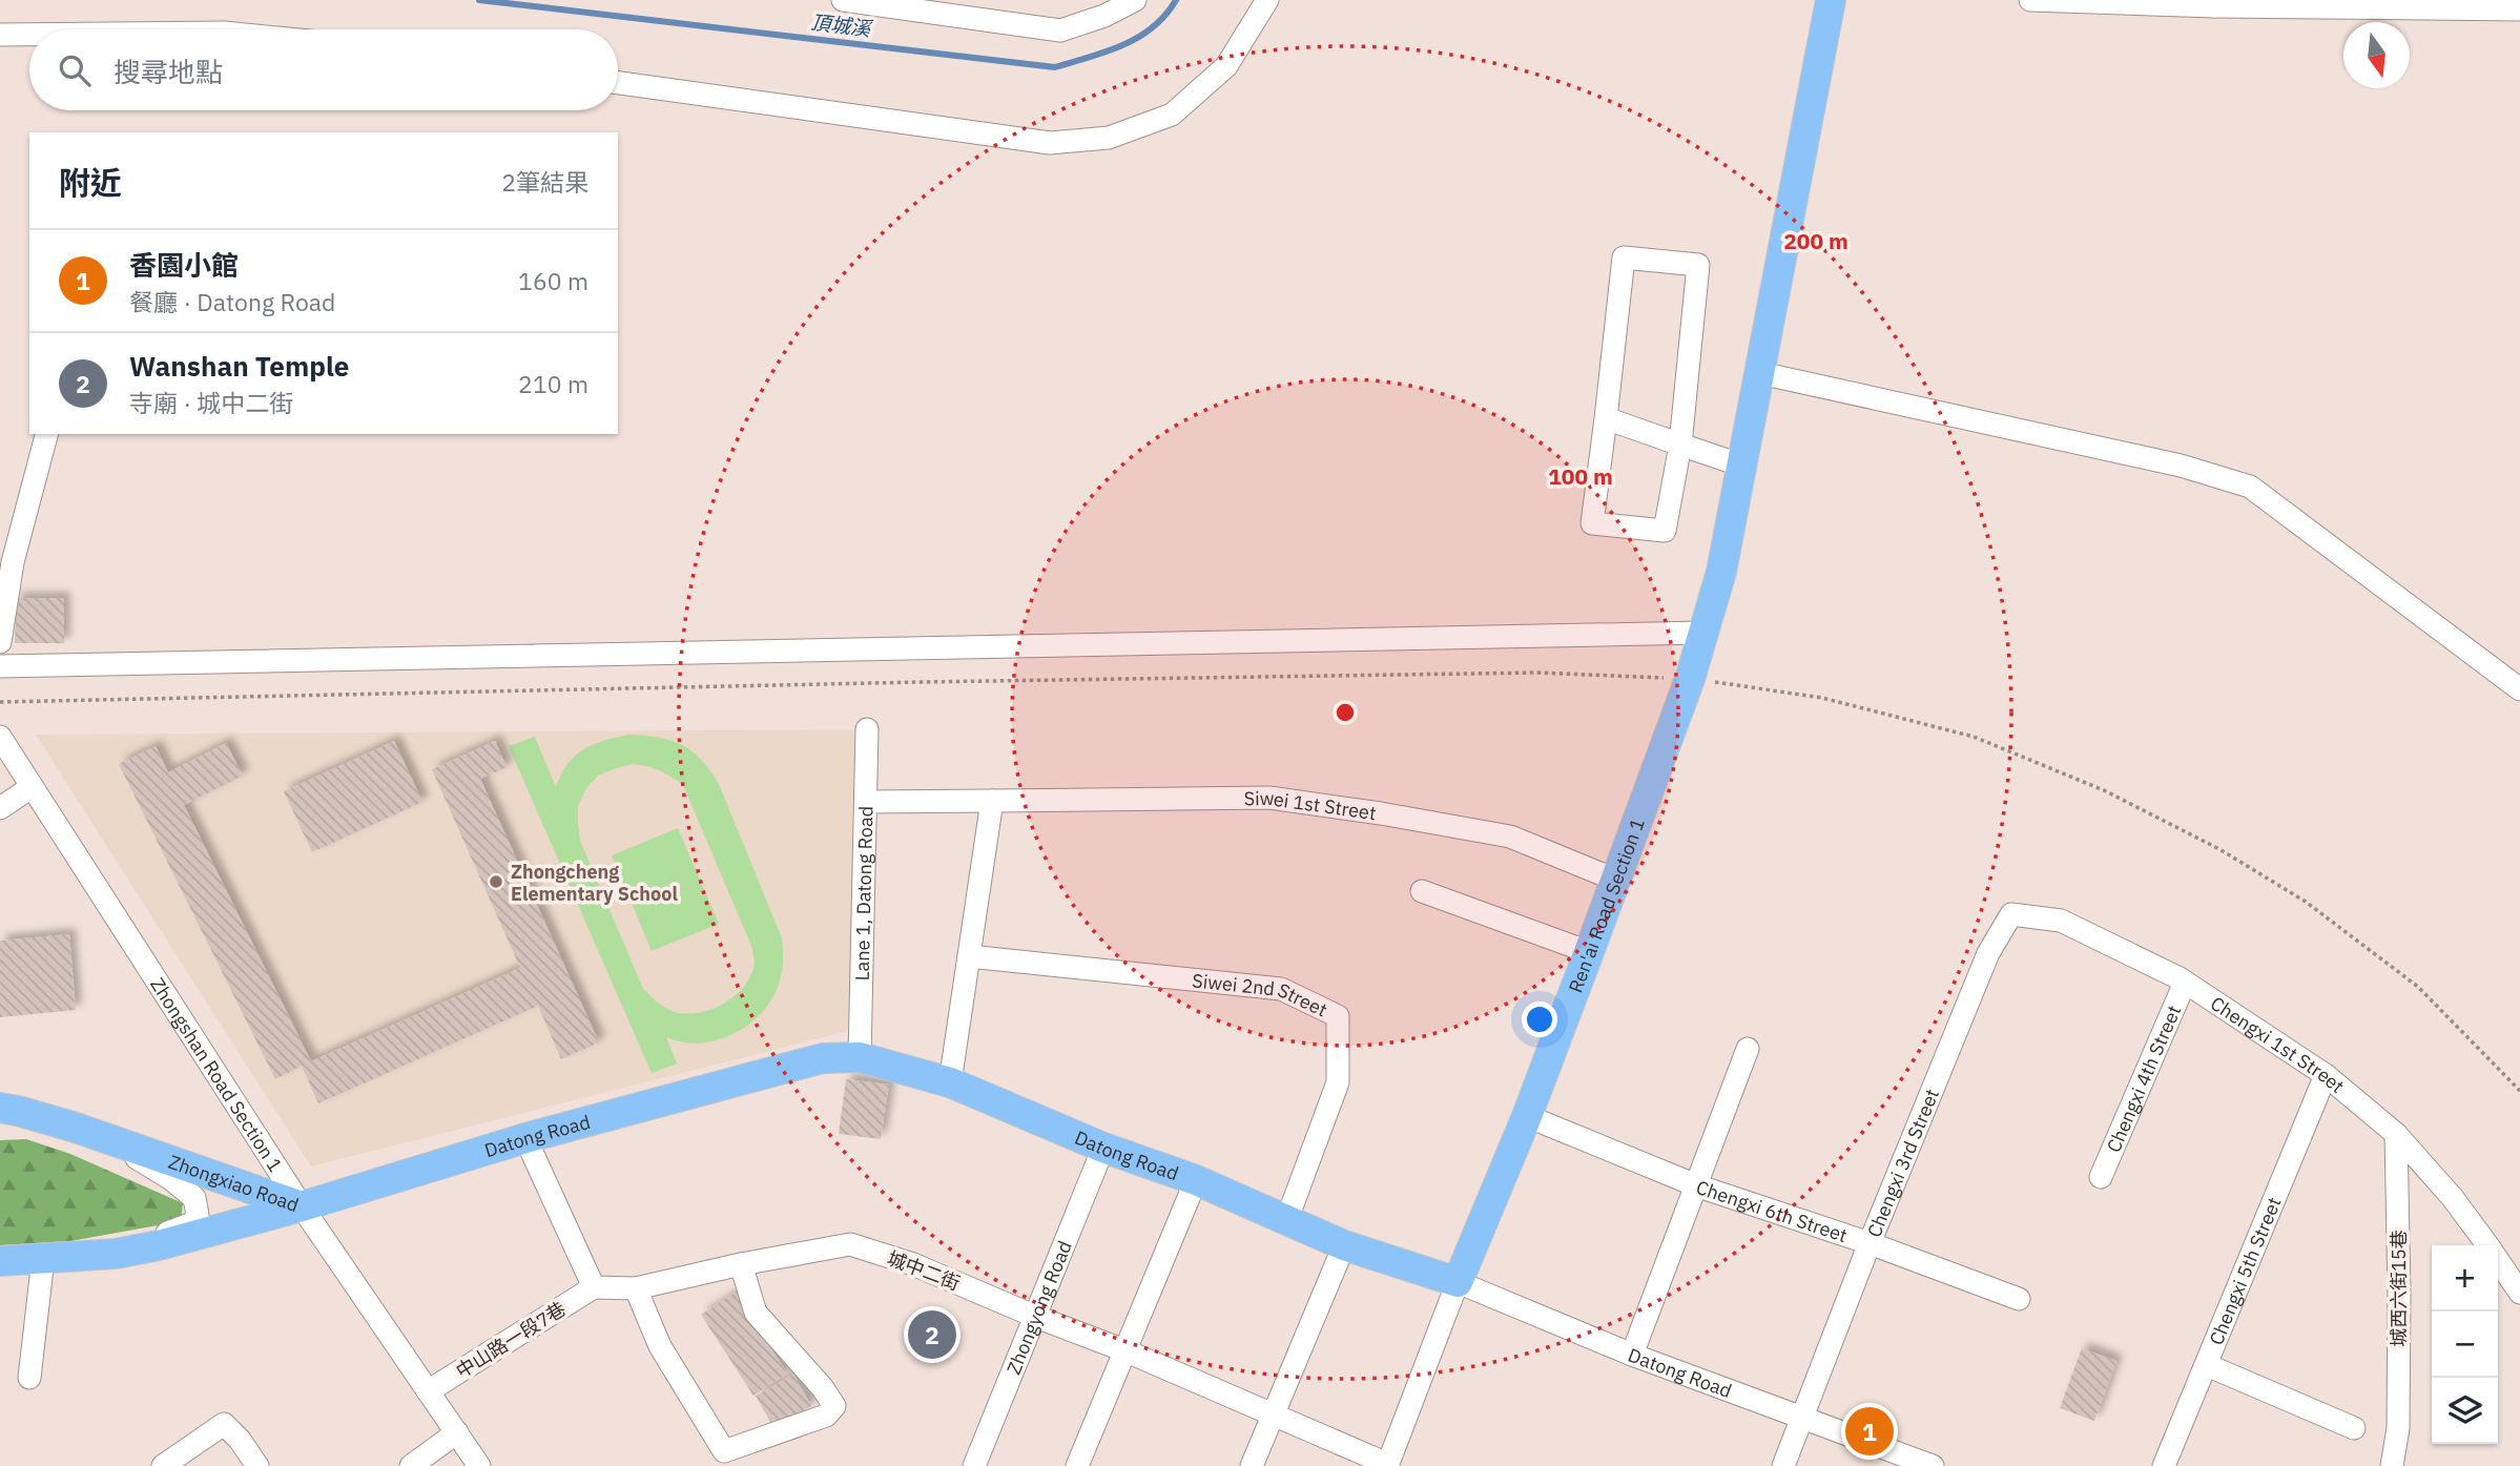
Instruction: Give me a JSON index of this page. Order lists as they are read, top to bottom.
{
  "streets": {
    "main road": ["Ren'ai Road Section 1", "Datong Road", "Zhongxiao Road"],
    "street": [
      "Siwei 1st Street",
      "Lane 1, Datong Road",
      "Siwei 2nd Street",
      "Chengxi 1st Street",
      "Zhongshan Road Section 1",
      "Chengxi 4th Street",
      "Chengxi 3rd Street",
      "Chengxi 6th Street",
      "城中二街",
      "Chengxi 5th Street",
      "城西六街15巷",
      "Zhongyong Road",
      "中山路一段7巷"
    ]
  },
  "crossings": [
    ["Siwei 1st Street", "Lane 1, Datong Road"],
    ["Siwei 1st Street", "Ren'ai Road Section 1"],
    ["Lane 1, Datong Road", "Datong Road"],
    ["Ren'ai Road Section 1", "Datong Road"],
    ["Ren'ai Road Section 1", "Chengxi 6th Street"],
    ["Ren'ai Road Section 1", "城中二街"],
    ["Siwei 2nd Street", "Datong Road"],
    ["Chengxi 1st Street", "Chengxi 4th Street"],
    ["Chengxi 1st Street", "Chengxi 3rd Street"],
    ["Chengxi 1st Street", "Chengxi 5th Street"],
    ["Chengxi 1st Street", "城西六街15巷"],
    ["Zhongshan Road Section 1", "Datong Road"],
    ["Zhongshan Road Section 1", "Zhongxiao Road"],
    ["Zhongshan Road Section 1", "中山路一段7巷"],
    ["Datong Road", "Chengxi 3rd Street"],
    ["Datong Road", "Zhongxiao Road"],
    ["Datong Road", "Zhongyong Road"],
    ["Chengxi 3rd Street", "Chengxi 6th Street"],
    ["城中二街", "Zhongyong Road"],
    ["城中二街", "中山路一段7巷"]
  ],
  "water": ["頂城溪"],
  "places": ["Zhongcheng Elementary School"],
  "north": "bottom",
  "page": {
    "search": "搜尋地點",
    "heading": ["附近", "2筆結果"],
    "list": [
      {
        "mark": "1",
        "name": "香園小館",
        "note": "餐廳 · Datong Road",
        "value": "160 m"
      },
      {
        "mark": "2",
        "name": "Wanshan Temple",
        "note": "寺廟 · 城中二街",
        "value": "210 m"
      }
    ],
    "map_buttons": ["+", "−"],
    "pins": ["2", "1"]
  },
  "rings": ["200 m", "100 m"]
}
